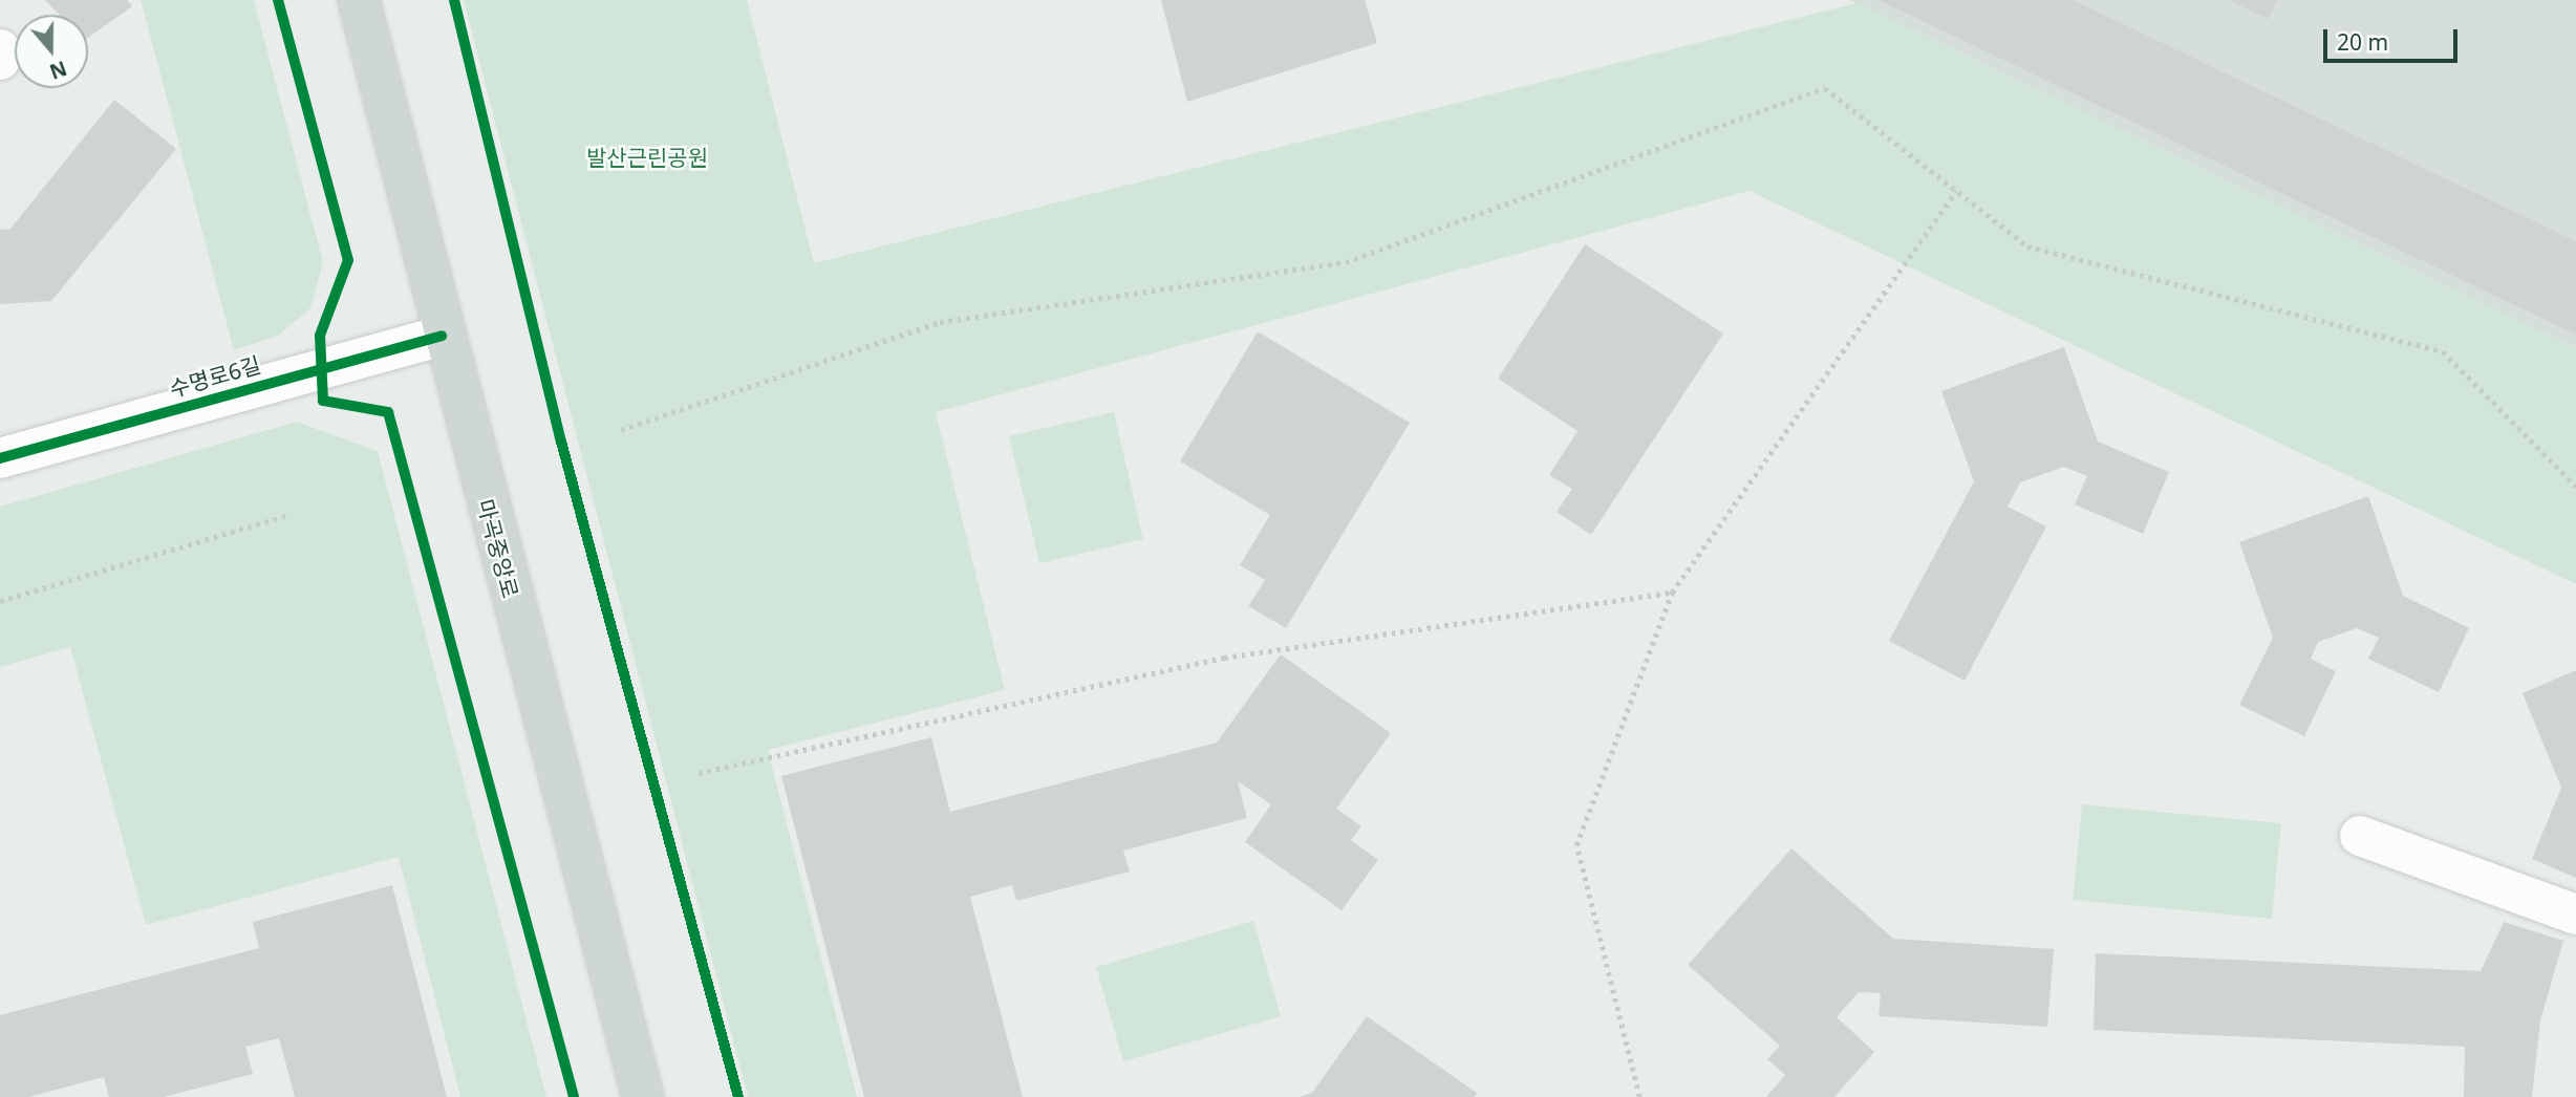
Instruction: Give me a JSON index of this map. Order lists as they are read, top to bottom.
{
  "streets": {
    "main road": ["마곡중앙로"],
    "street": ["수명로6길"]
  },
  "crossings": [
    ["수명로6길", "마곡중앙로"]
  ],
  "parks": ["발산근린공원"],
  "scale_bar": "20 m",
  "north": "bottom"
}
